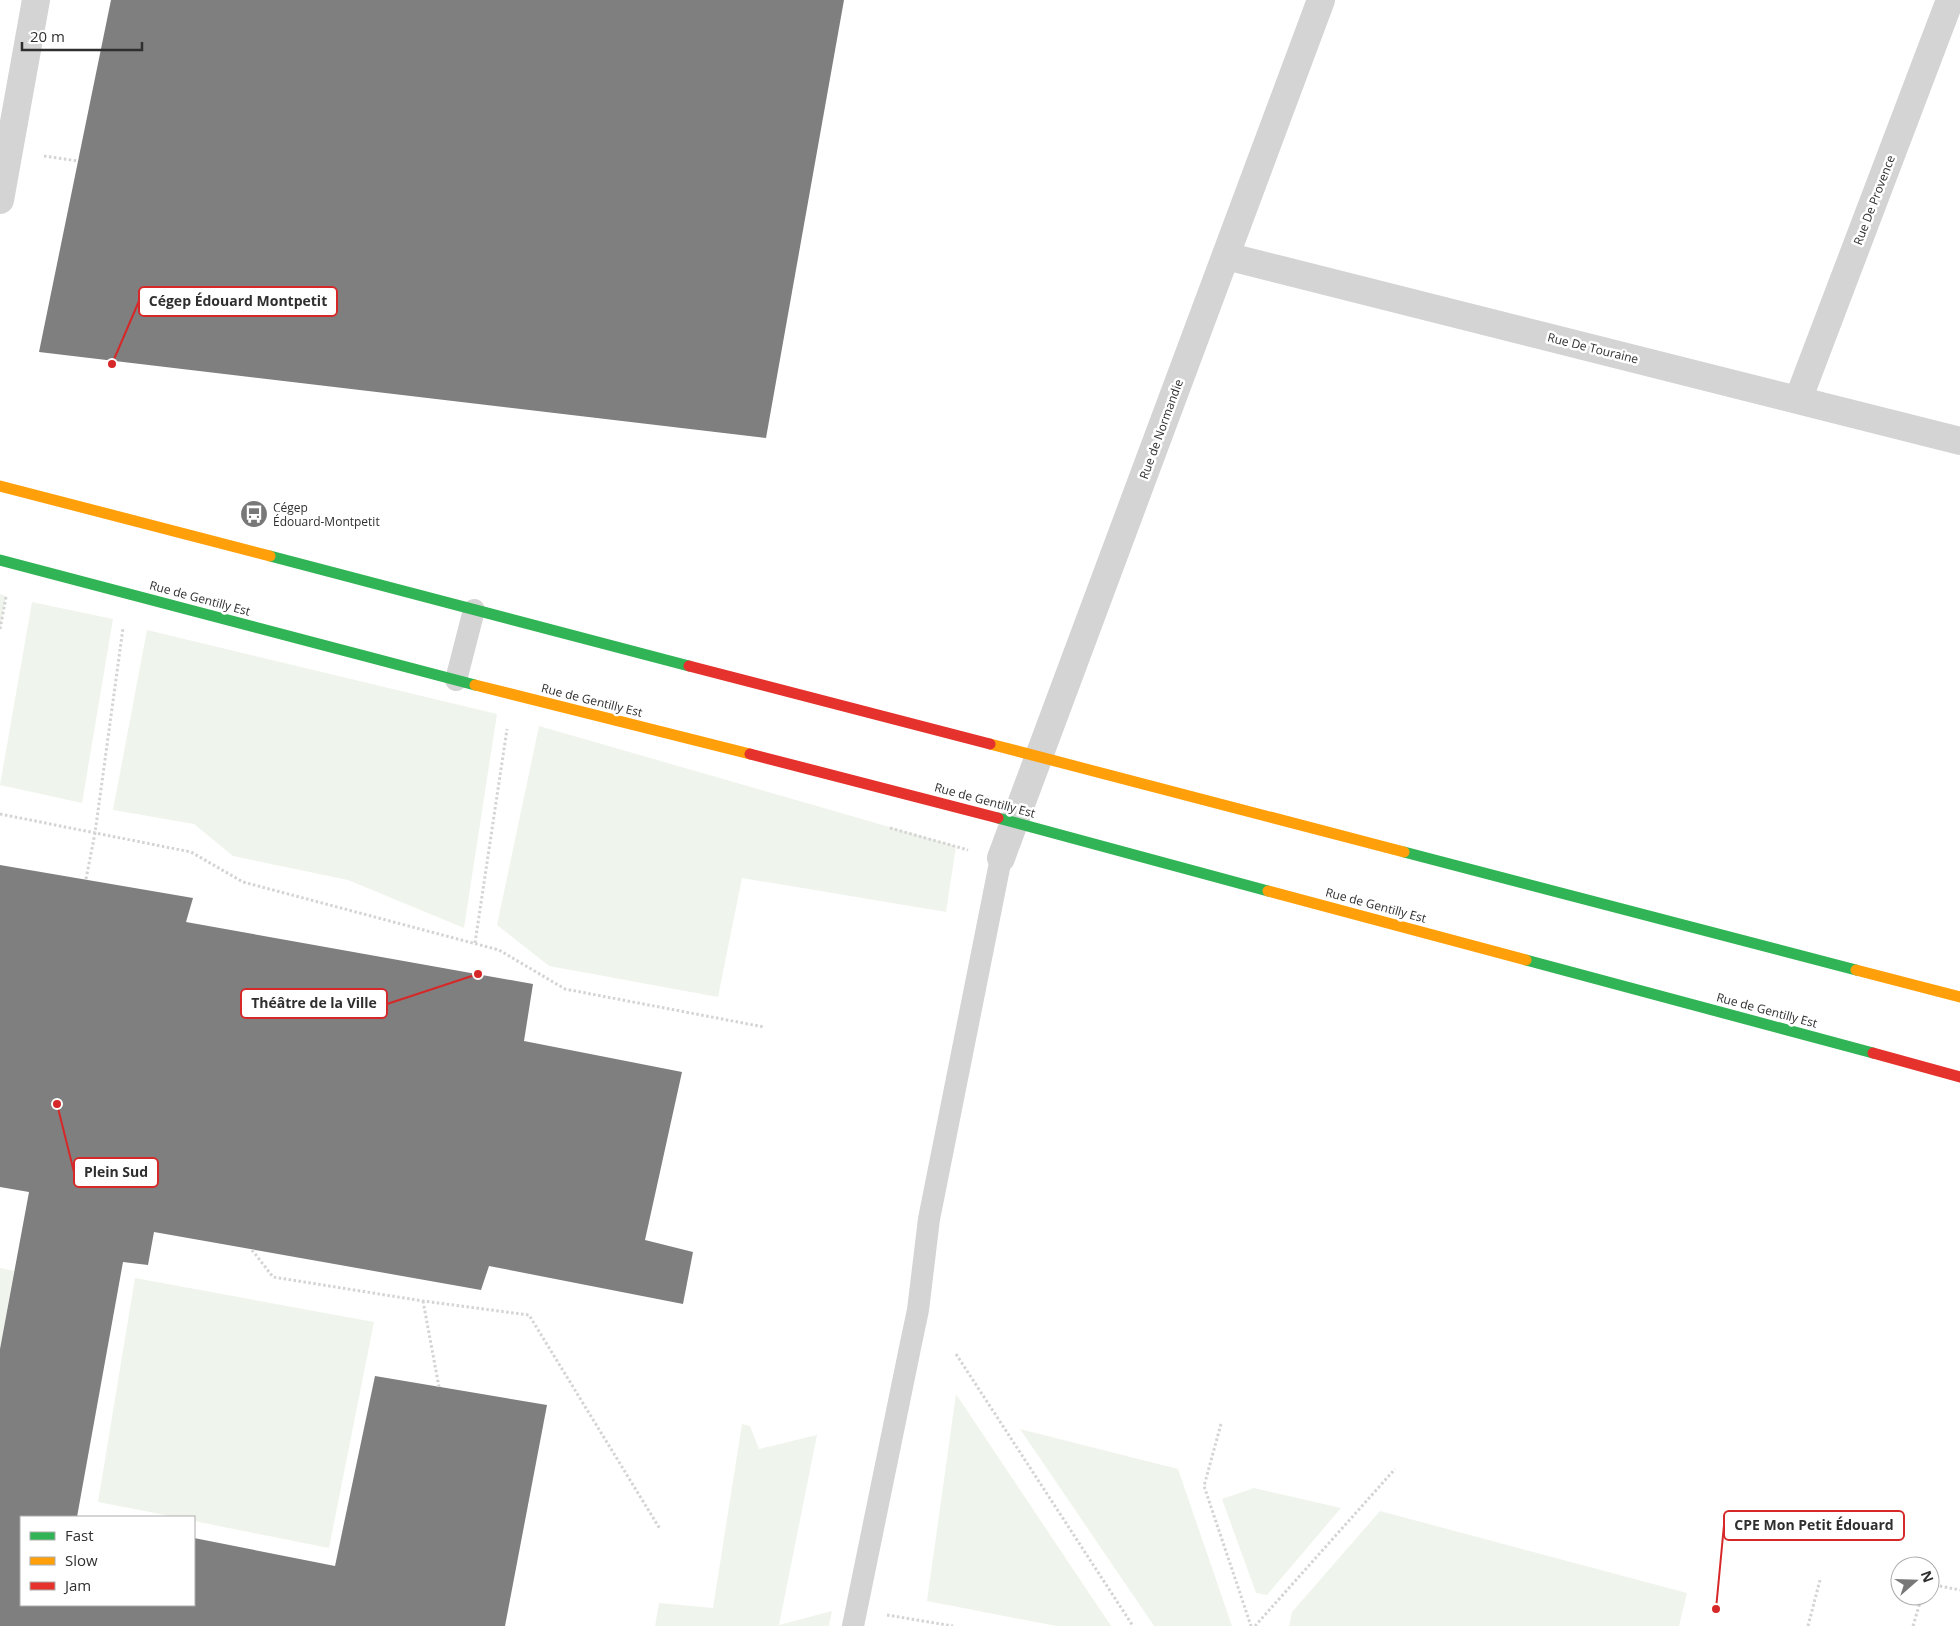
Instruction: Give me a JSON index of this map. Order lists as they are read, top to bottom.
{
  "streets": {
    "street": [
      "Rue De Provence",
      "Rue De Touraine",
      "Rue de Normandie",
      "Rue de Gentilly Est"
    ]
  },
  "crossings": [
    ["Rue De Provence", "Rue De Touraine"],
    ["Rue De Touraine", "Rue de Normandie"],
    ["Rue de Normandie", "Rue de Gentilly Est"]
  ],
  "places": {
    "other": [
      "Cégep Édouard Montpetit",
      "Théâtre de la Ville",
      "Plein Sud",
      "CPE Mon Petit Édouard"
    ],
    "bus stop": ["Cégep Édouard-Montpetit"]
  },
  "legend": ["Fast", "Slow", "Jam"],
  "scale_bar": "20 m",
  "north": "right"
}
